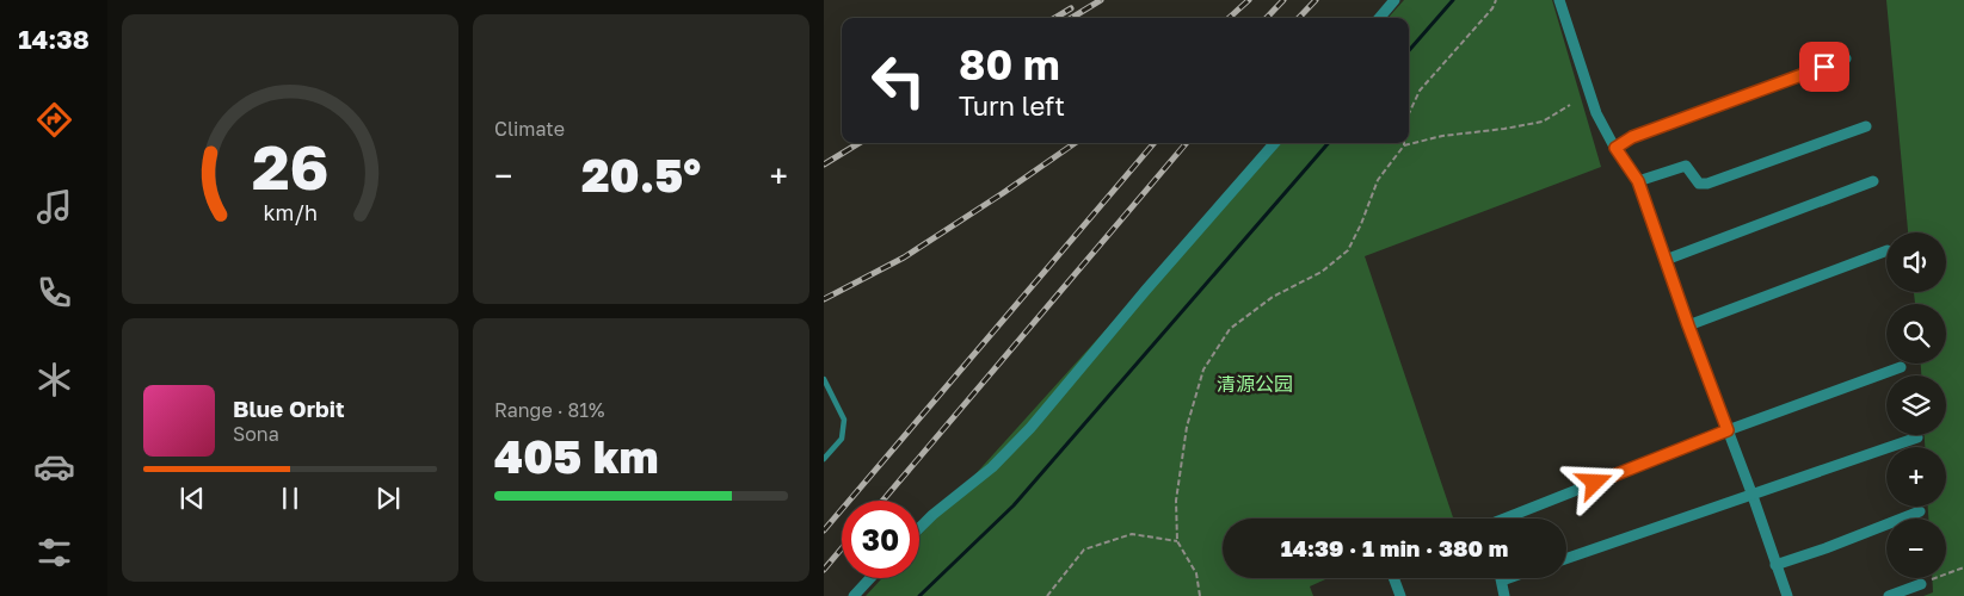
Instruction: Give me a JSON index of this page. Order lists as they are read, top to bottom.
{
  "parks": ["清源公园"],
  "page": {
    "tabs": "14:38",
    "tile": [
      "Climate",
      ["Range · 81%", "405 km"]
    ],
    "turn": ["80 m", "Turn left"],
    "heat": ["−", "20.5°", "+"],
    "map_buttons": ["+", "−"],
    "song": ["Blue Orbit", "Sona"],
    "limit": "30",
    "trip": "14:39 · 1 min · 380 m",
    "gauge": ["26", "km/h"]
  }
}
